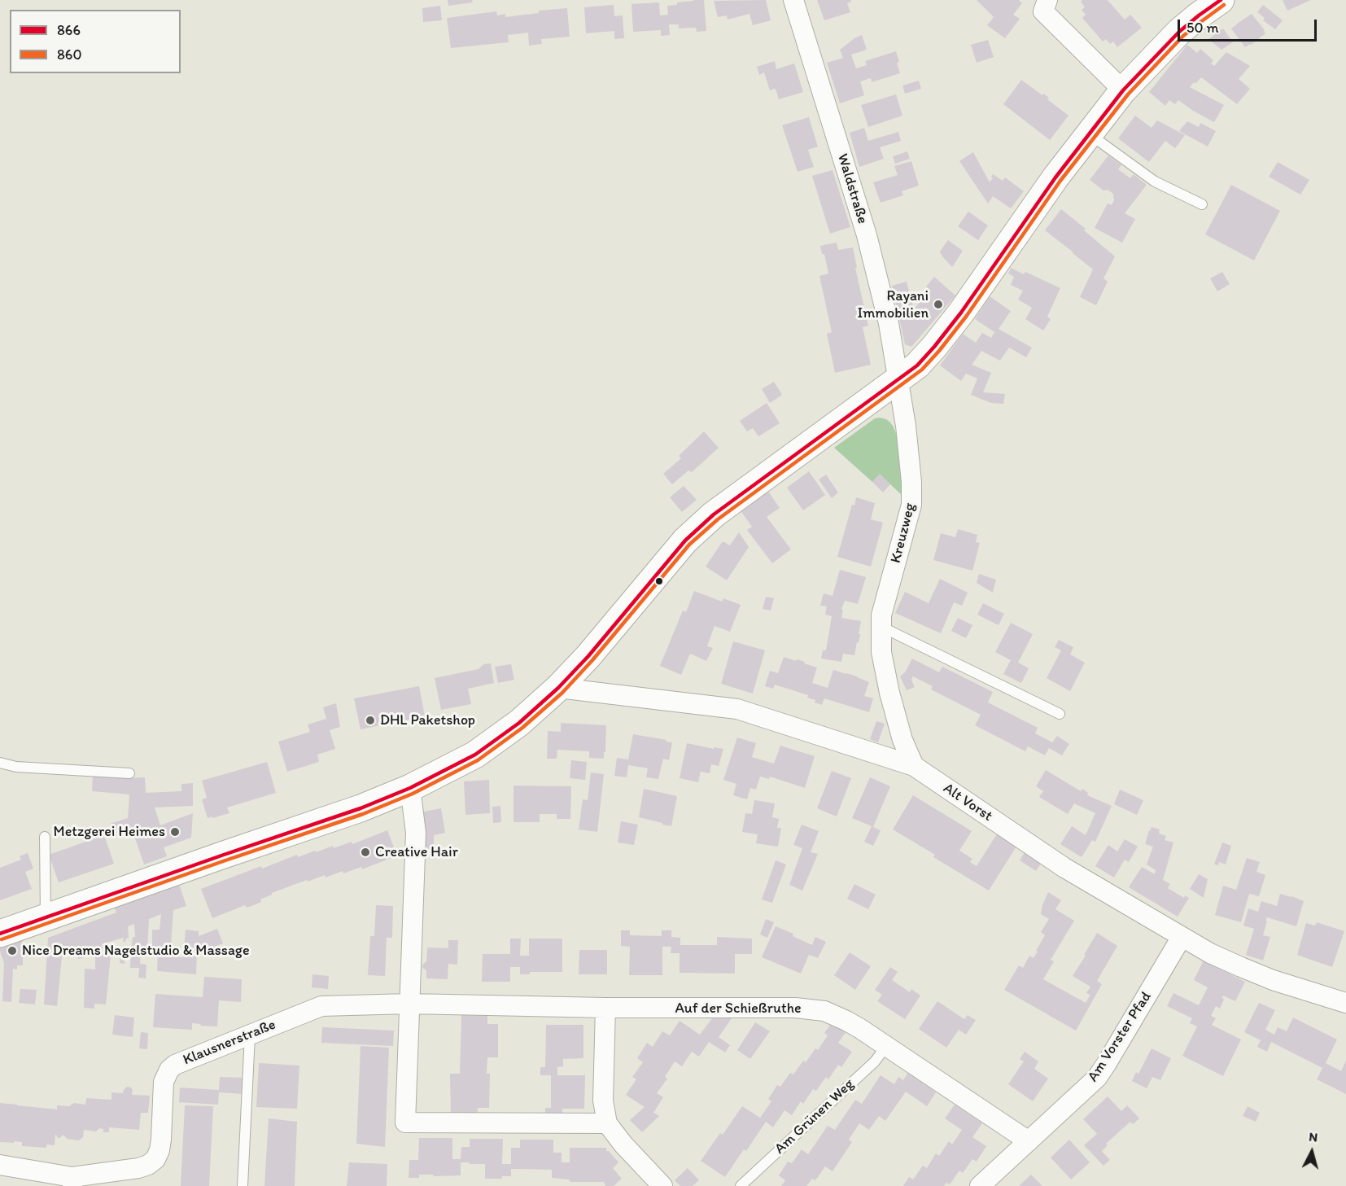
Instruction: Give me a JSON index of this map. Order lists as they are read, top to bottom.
{
  "streets": {
    "street": [
      "Waldstraße",
      "Kreuzweg",
      "Alt Vorst",
      "Auf der Schießruthe",
      "Am Vorster Pfad",
      "Klausnerstraße"
    ],
    "lane": ["Am Grünen Weg"]
  },
  "crossings": [
    ["Waldstraße", "Kreuzweg"],
    ["Kreuzweg", "Alt Vorst"],
    ["Alt Vorst", "Am Vorster Pfad"],
    ["Auf der Schießruthe", "Am Vorster Pfad"],
    ["Auf der Schießruthe", "Klausnerstraße"],
    ["Auf der Schießruthe", "Am Grünen Weg"]
  ],
  "places": [
    "Rayani Immobilien",
    "DHL Paketshop",
    "Metzgerei Heimes",
    "Creative Hair",
    "Nice Dreams Nagelstudio & Massage"
  ],
  "lines": ["transit line 866", "transit line 860"],
  "legend": ["866", "860"],
  "scale_bar": "50 m",
  "north": "top"
}
